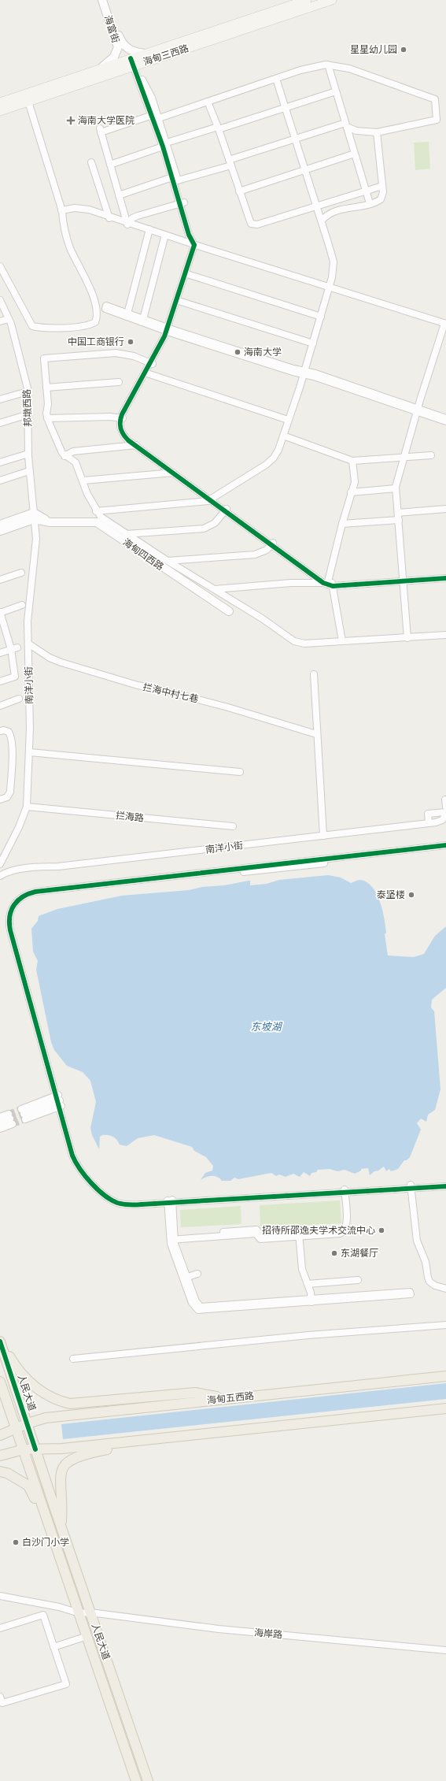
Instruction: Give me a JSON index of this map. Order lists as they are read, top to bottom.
{
  "streets": {
    "main road": ["海甸三西路", "人民大道", "海甸五西路"],
    "street": [
      "海富街",
      "邦墩西路",
      "海甸四西路",
      "南洋小街",
      "拦海中村七巷",
      "拦海路",
      "海岸路"
    ]
  },
  "crossings": [
    ["海富街", "海甸三西路"],
    ["邦墩西路", "海甸四西路"],
    ["邦墩西路", "南洋小街"],
    ["海甸四西路", "南洋小街"],
    ["南洋小街", "拦海中村七巷"],
    ["南洋小街", "拦海路"],
    ["人民大道", "海甸五西路"],
    ["人民大道", "海岸路"]
  ],
  "water": ["东坡湖"],
  "places": {
    "other": [
      "星星幼儿园",
      "中国工商银行",
      "海南大学",
      "泰坚楼",
      "招待所邵逸夫学术交流中心",
      "东湖餐厅",
      "白沙门小学"
    ],
    "health": ["海南大学医院"]
  }
}
